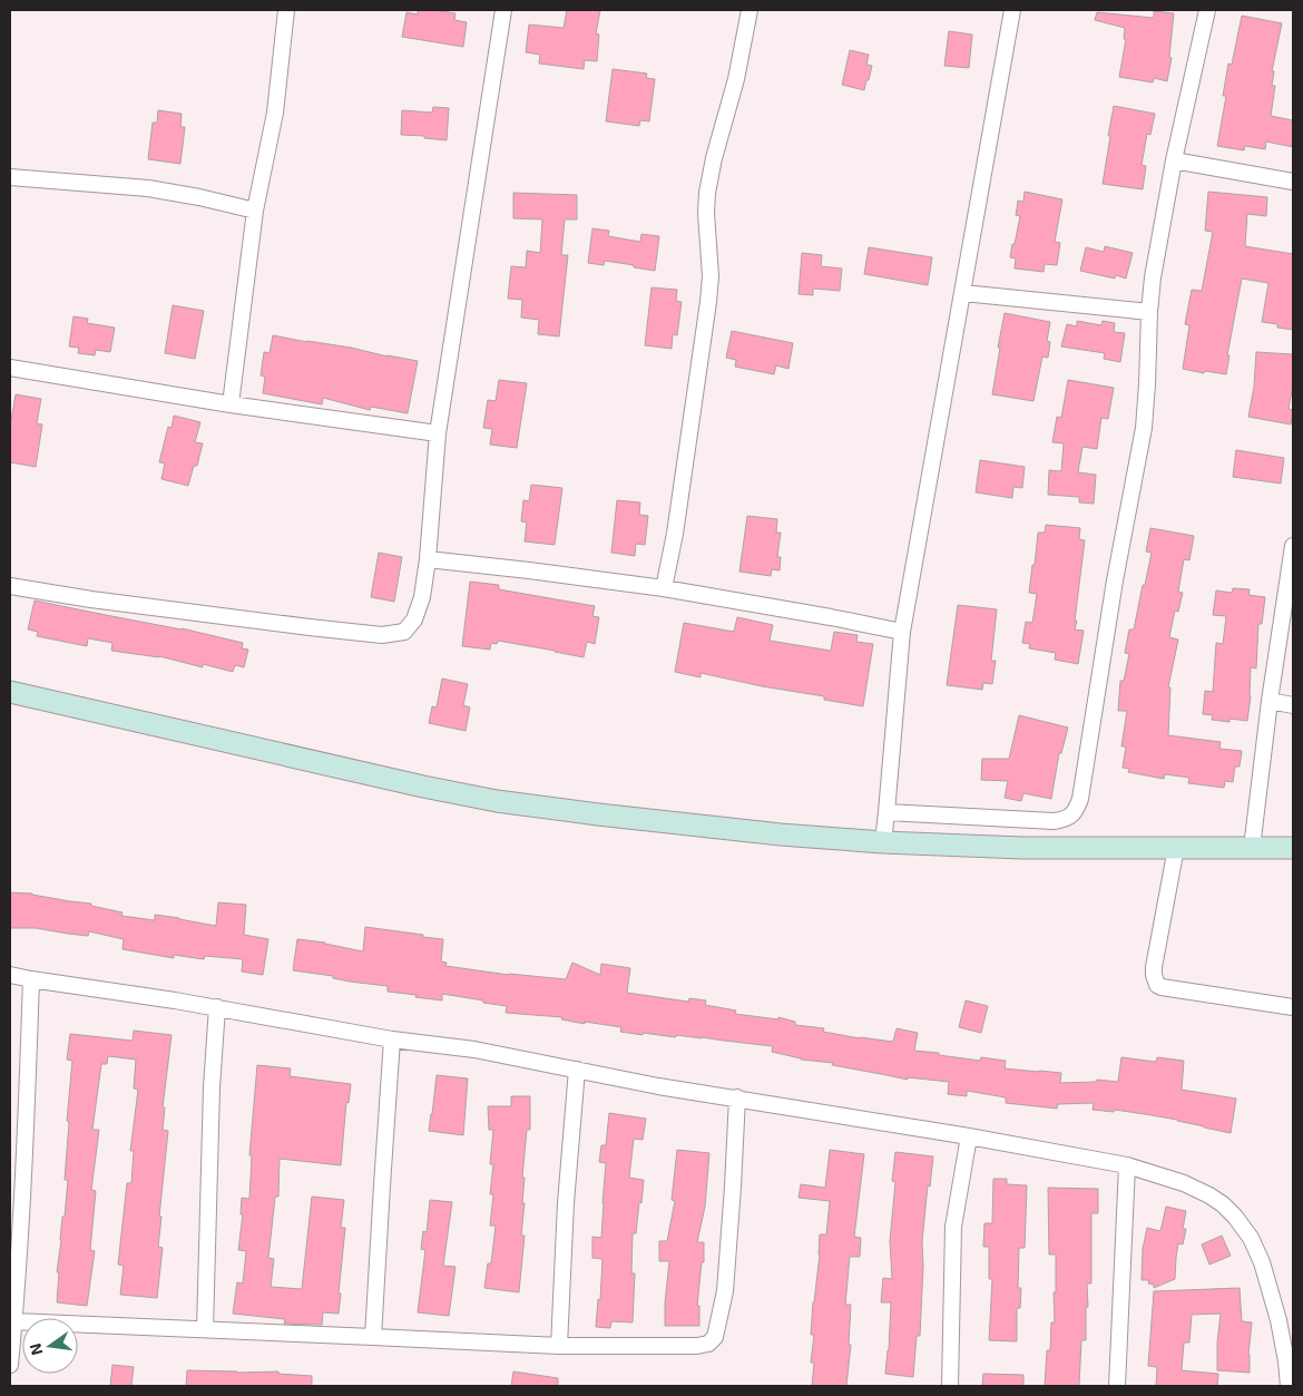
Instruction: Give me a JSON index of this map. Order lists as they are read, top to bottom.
{
  "north": "left"
}
